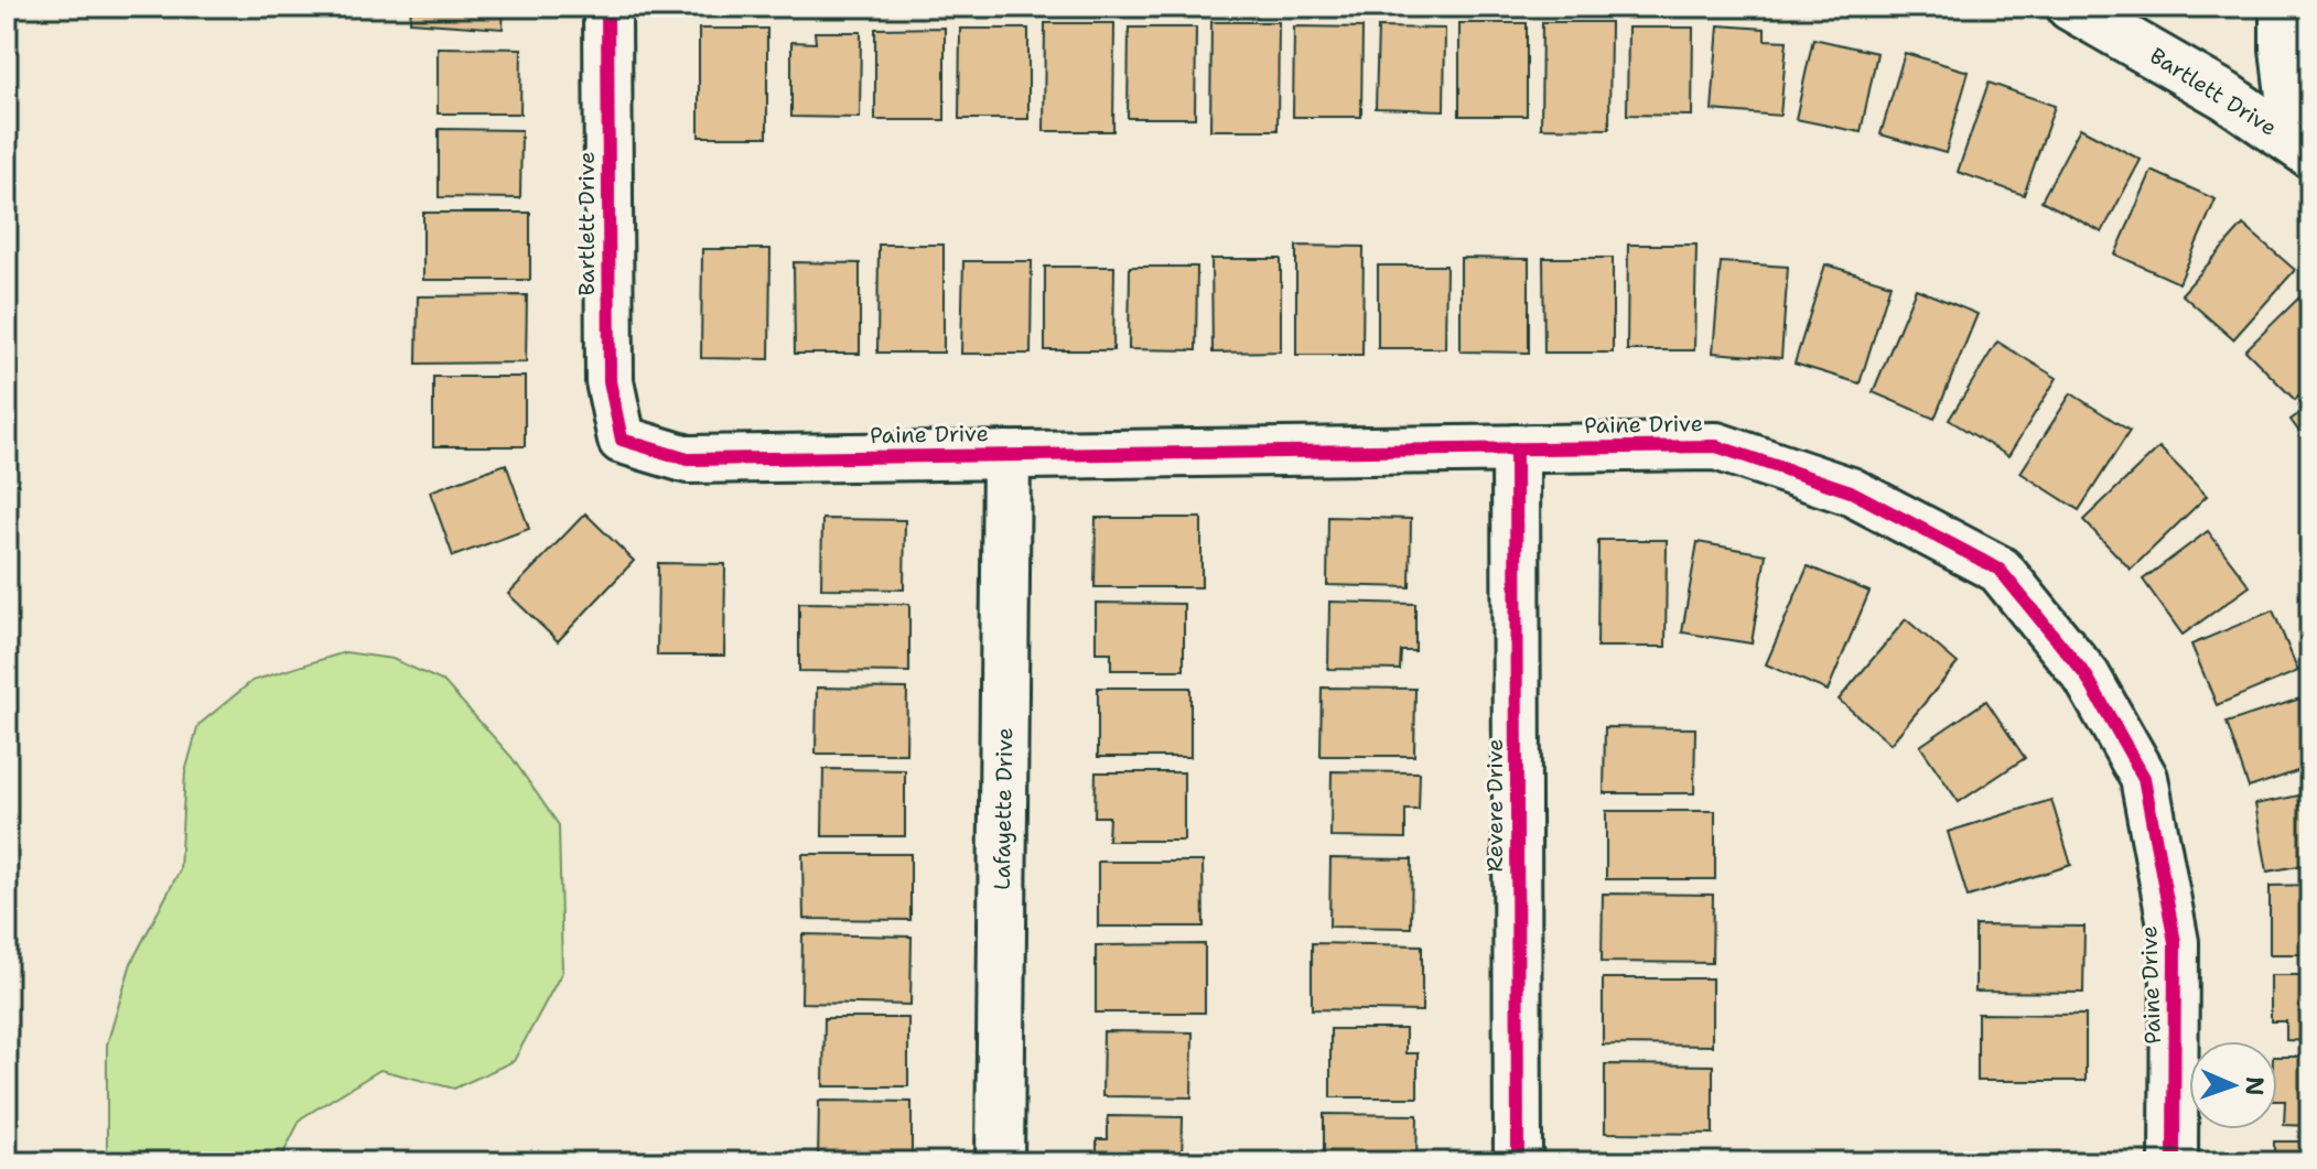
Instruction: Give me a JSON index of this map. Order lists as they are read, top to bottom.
{
  "streets": {
    "street": [
      "Bartlett Drive",
      "Paine Drive",
      "Revere Drive",
      "Lafayette Drive"
    ]
  },
  "crossings": [
    ["Bartlett Drive", "Paine Drive"],
    ["Paine Drive", "Revere Drive"],
    ["Paine Drive", "Lafayette Drive"]
  ],
  "north": "right"
}
